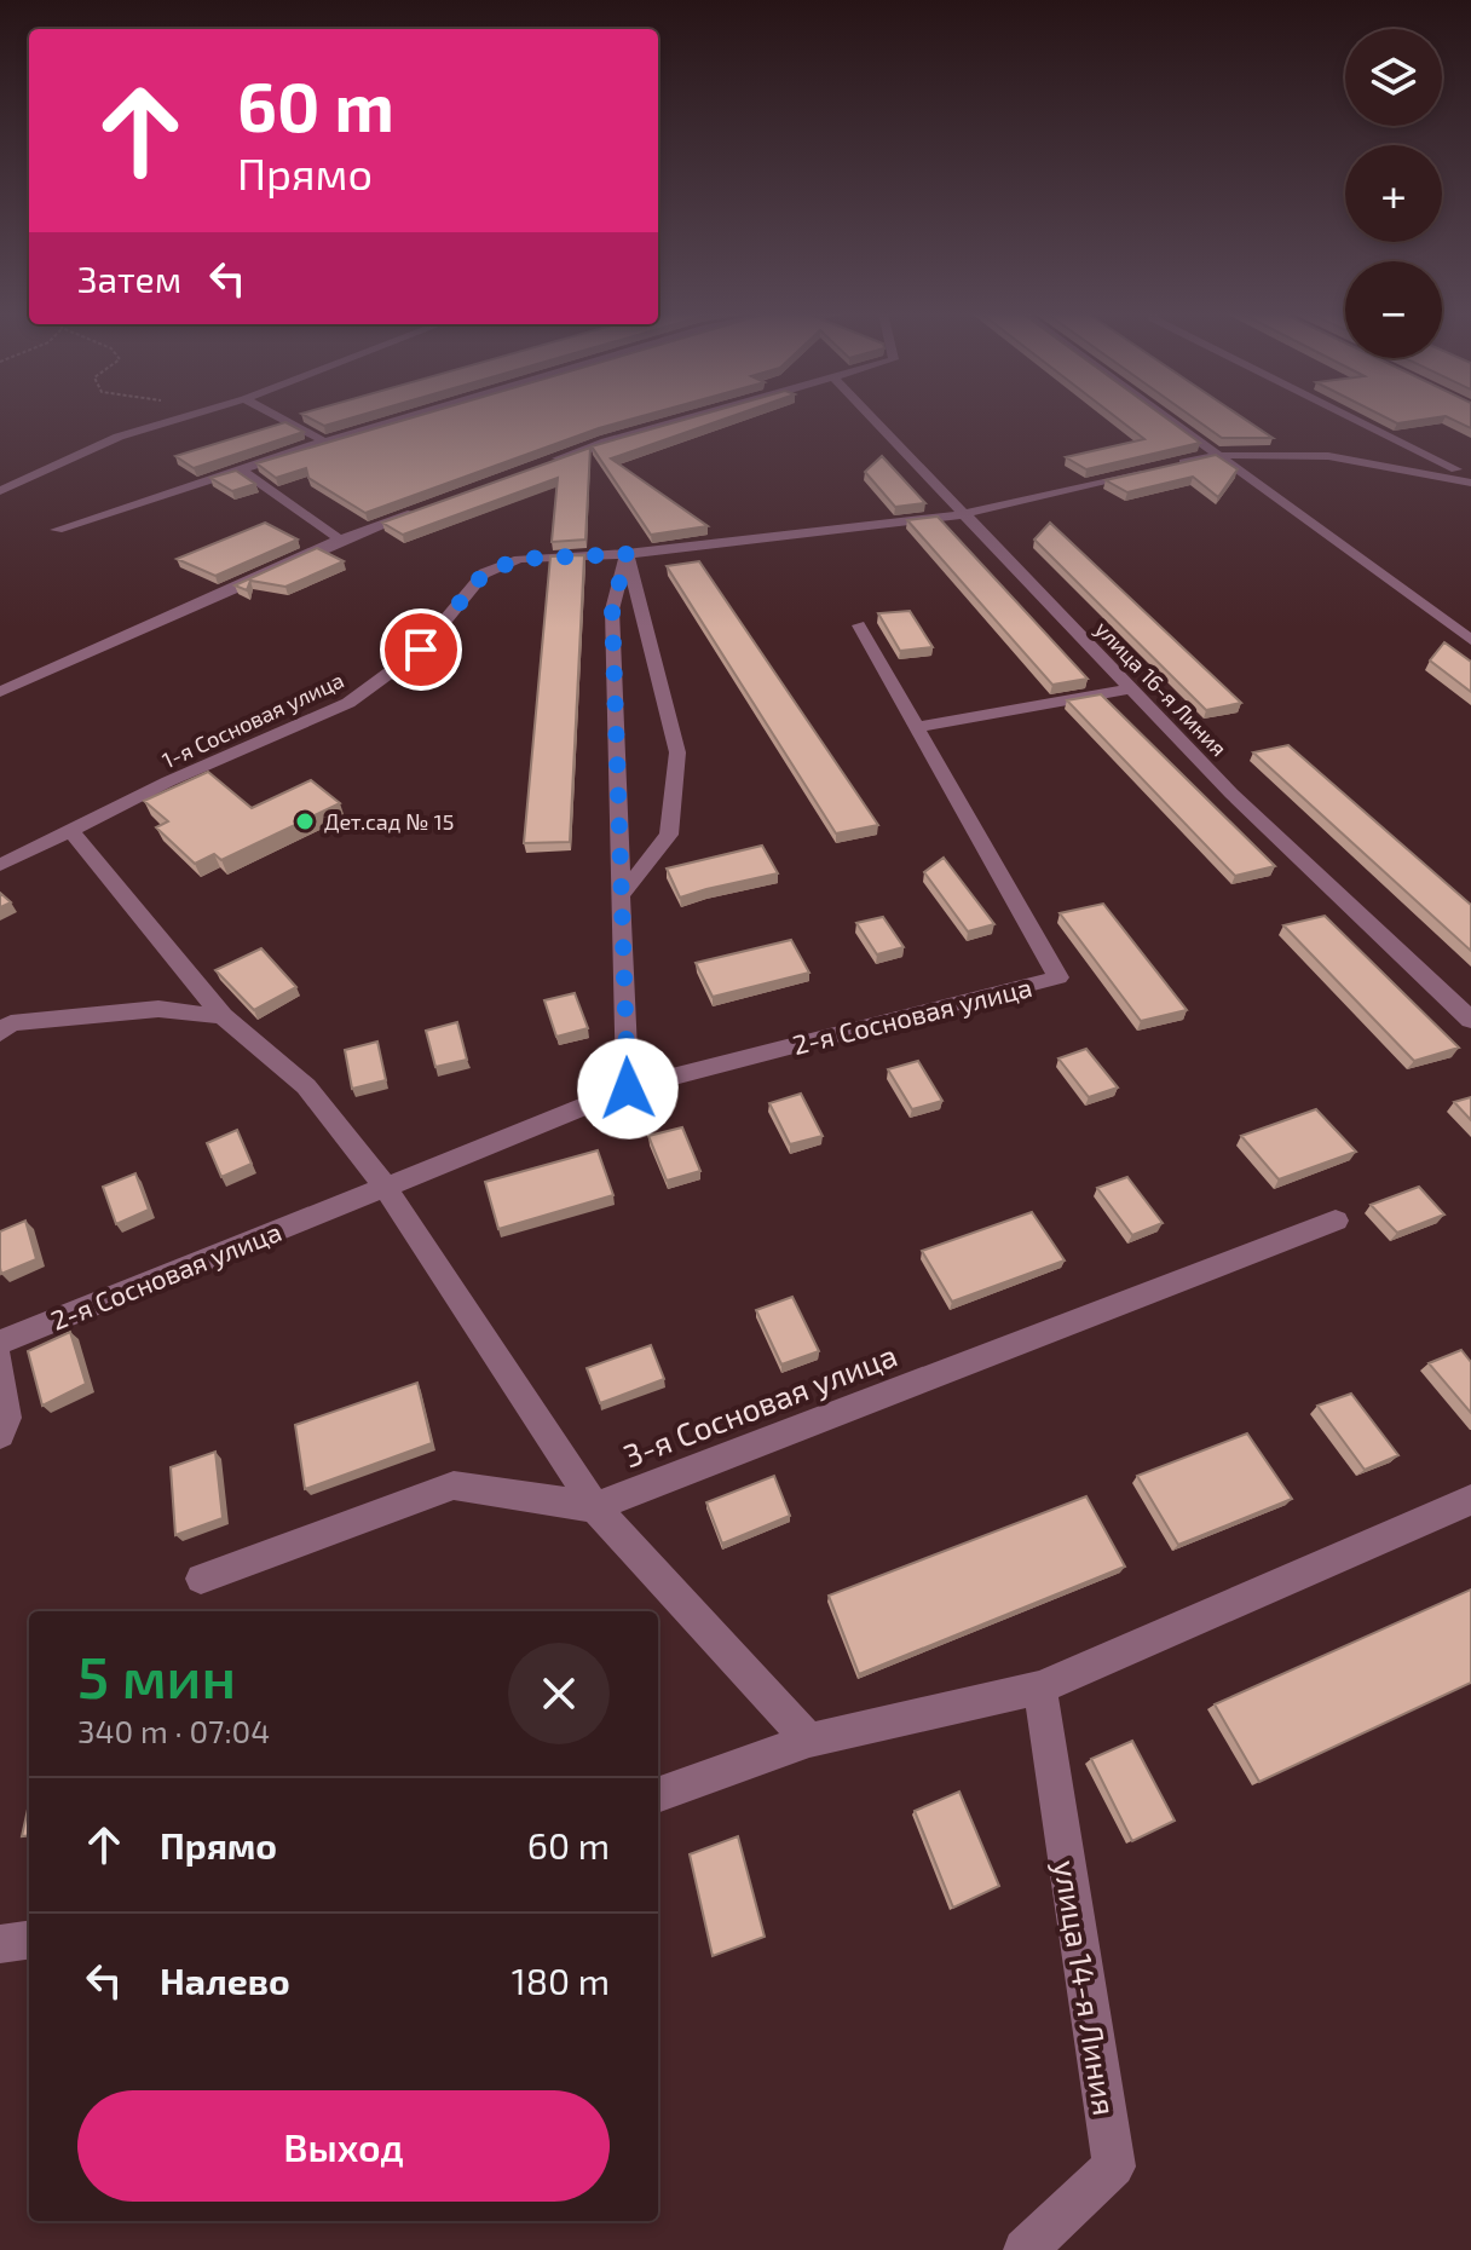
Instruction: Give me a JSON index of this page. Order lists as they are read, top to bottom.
{
  "streets": {
    "street": [
      "улица 16-я Линия",
      "1-я Сосновая улица",
      "2-я Сосновая улица",
      "3-я Сосновая улица",
      "улица 14-я Линия"
    ]
  },
  "crossings": [
    ["улица 16-я Линия", "1-я Сосновая улица"]
  ],
  "places": ["Дет.сад № 15"],
  "page": {
    "map_buttons": ["+", "−"],
    "turn": ["60 m", "Прямо"],
    "then": "Затем",
    "heading": ["5 мин", "340 m · 07:04"],
    "list": [
      {
        "name": "Прямо",
        "value": "60 m"
      },
      {
        "name": "Налево",
        "value": "180 m"
      }
    ],
    "buttons": "Выход"
  }
}
